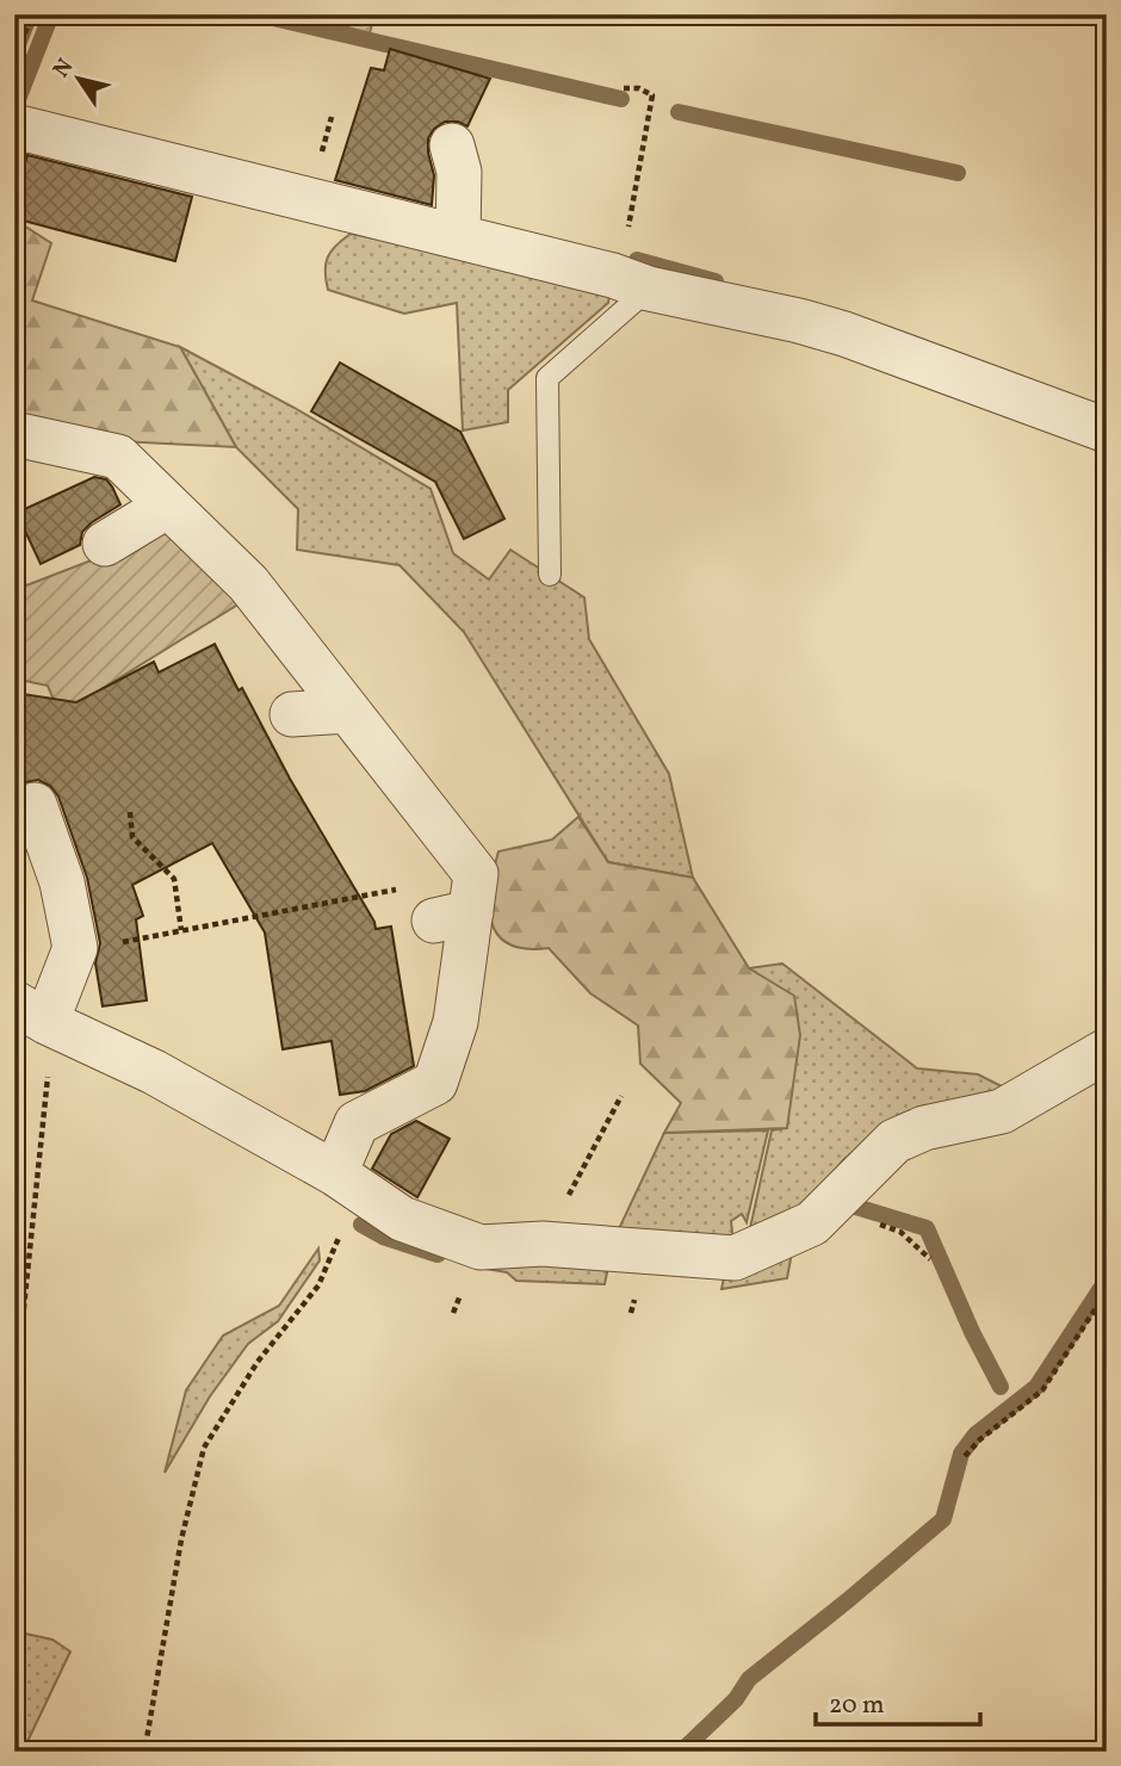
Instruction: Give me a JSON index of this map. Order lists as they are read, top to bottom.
{
  "scale_bar": "20 m",
  "north": "top left"
}
